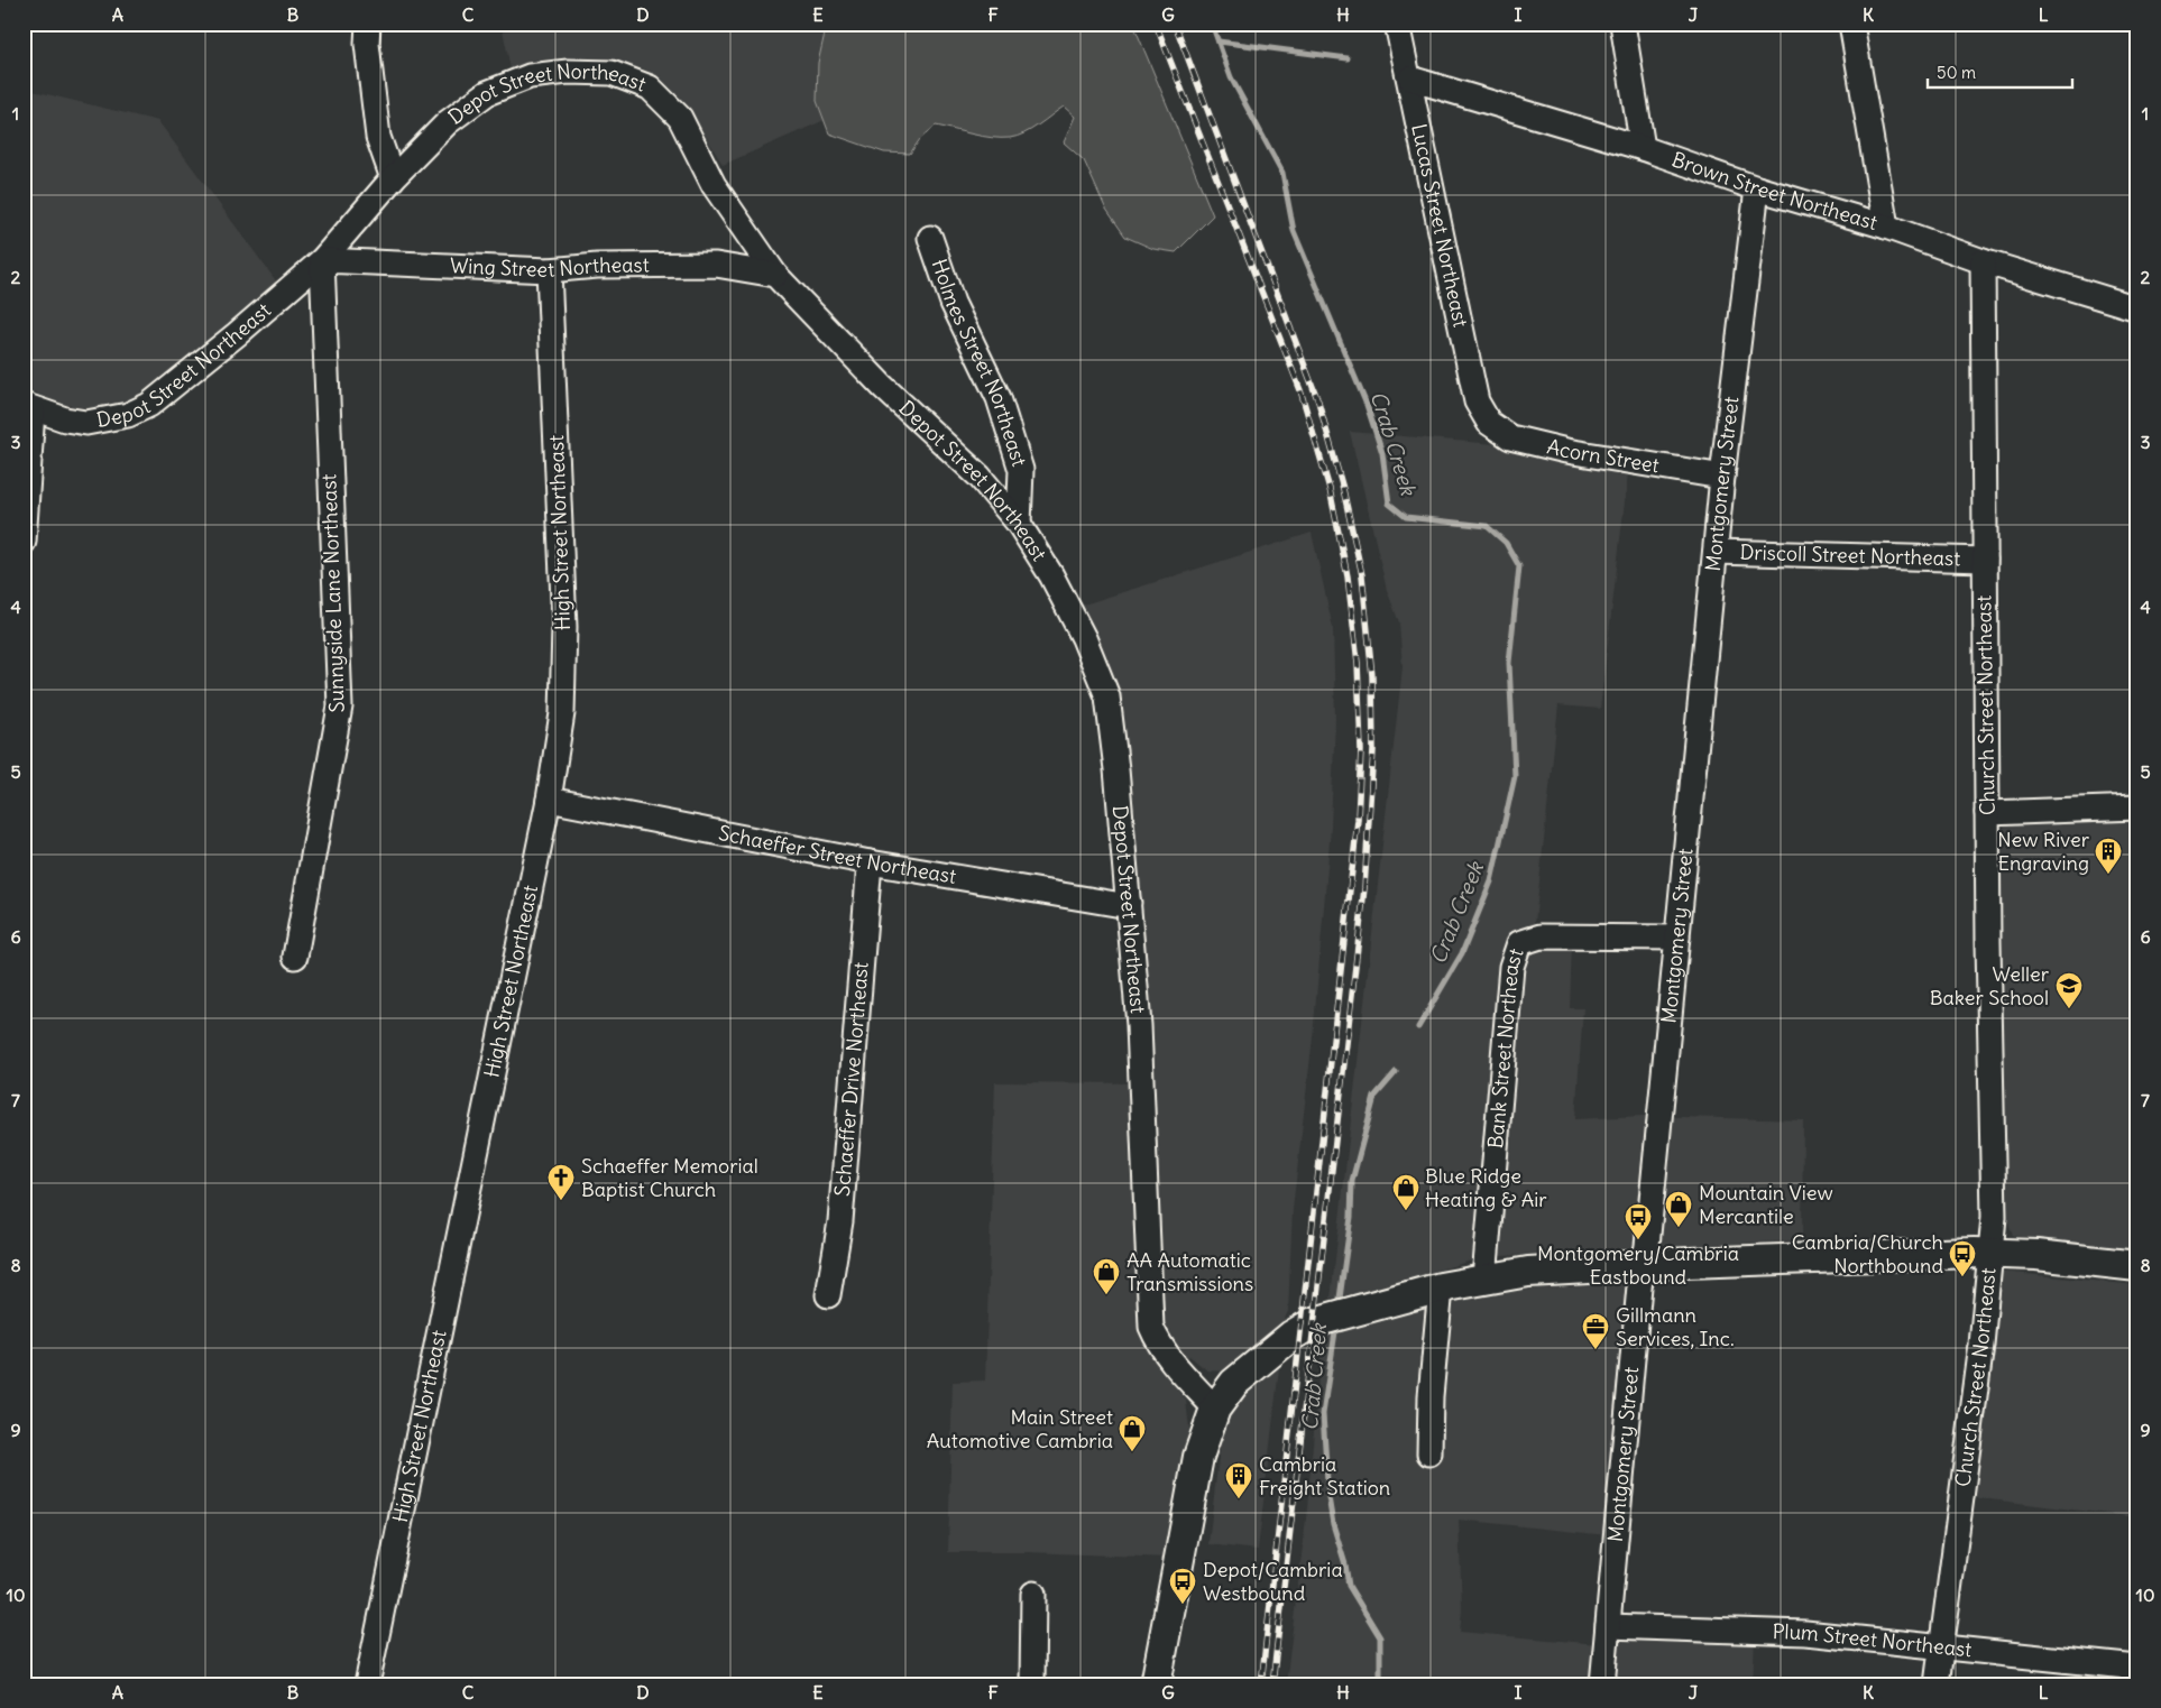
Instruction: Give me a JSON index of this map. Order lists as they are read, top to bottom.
{
  "streets": {
    "street": [
      "Depot Street Northeast",
      "Brown Street Northeast",
      "Lucas Street Northeast",
      "Wing Street Northeast",
      "Holmes Street Northeast",
      "Acorn Street",
      "Montgomery Street",
      "High Street Northeast",
      "Driscoll Street Northeast",
      "Sunnyside Lane Northeast",
      "Church Street Northeast",
      "Schaeffer Street Northeast",
      "Bank Street Northeast",
      "Schaeffer Drive Northeast",
      "Plum Street Northeast"
    ]
  },
  "crossings": [
    ["Depot Street Northeast", "Wing Street Northeast"],
    ["Depot Street Northeast", "Holmes Street Northeast"],
    ["Depot Street Northeast", "Sunnyside Lane Northeast"],
    ["Depot Street Northeast", "Schaeffer Street Northeast"],
    ["Brown Street Northeast", "Lucas Street Northeast"],
    ["Brown Street Northeast", "Montgomery Street"],
    ["Brown Street Northeast", "Church Street Northeast"],
    ["Lucas Street Northeast", "Acorn Street"],
    ["Wing Street Northeast", "High Street Northeast"],
    ["Wing Street Northeast", "Sunnyside Lane Northeast"],
    ["Acorn Street", "Montgomery Street"],
    ["Montgomery Street", "Driscoll Street Northeast"],
    ["Montgomery Street", "Bank Street Northeast"],
    ["Montgomery Street", "Plum Street Northeast"],
    ["High Street Northeast", "Schaeffer Street Northeast"],
    ["Driscoll Street Northeast", "Church Street Northeast"],
    ["Church Street Northeast", "Plum Street Northeast"],
    ["Schaeffer Street Northeast", "Schaeffer Drive Northeast"]
  ],
  "water": ["Crab Creek"],
  "places": {
    "building": ["New River Engraving", "Cambria Freight Station"],
    "school or university": ["Weller Baker School"],
    "church": ["Schaeffer Memorial Baptist Church"],
    "shop": [
      "Blue Ridge Heating & Air",
      "Mountain View Mercantile",
      "AA Automatic Transmissions",
      "Main Street Automotive Cambria"
    ],
    "bus stop": ["Montgomery/Cambria Eastbound", "Cambria/Church Northbound", "Depot/Cambria Westbound"],
    "office": ["Gillmann Services, Inc."]
  },
  "scale_bar": "50 m",
  "grid": {
    "columns": [
      "A",
      "B",
      "C",
      "D",
      "E",
      "F",
      "G",
      "H",
      "I",
      "J",
      "K",
      "L"
    ],
    "rows": [
      "1",
      "2",
      "3",
      "4",
      "5",
      "6",
      "7",
      "8",
      "9",
      "10"
    ]
  }
}
